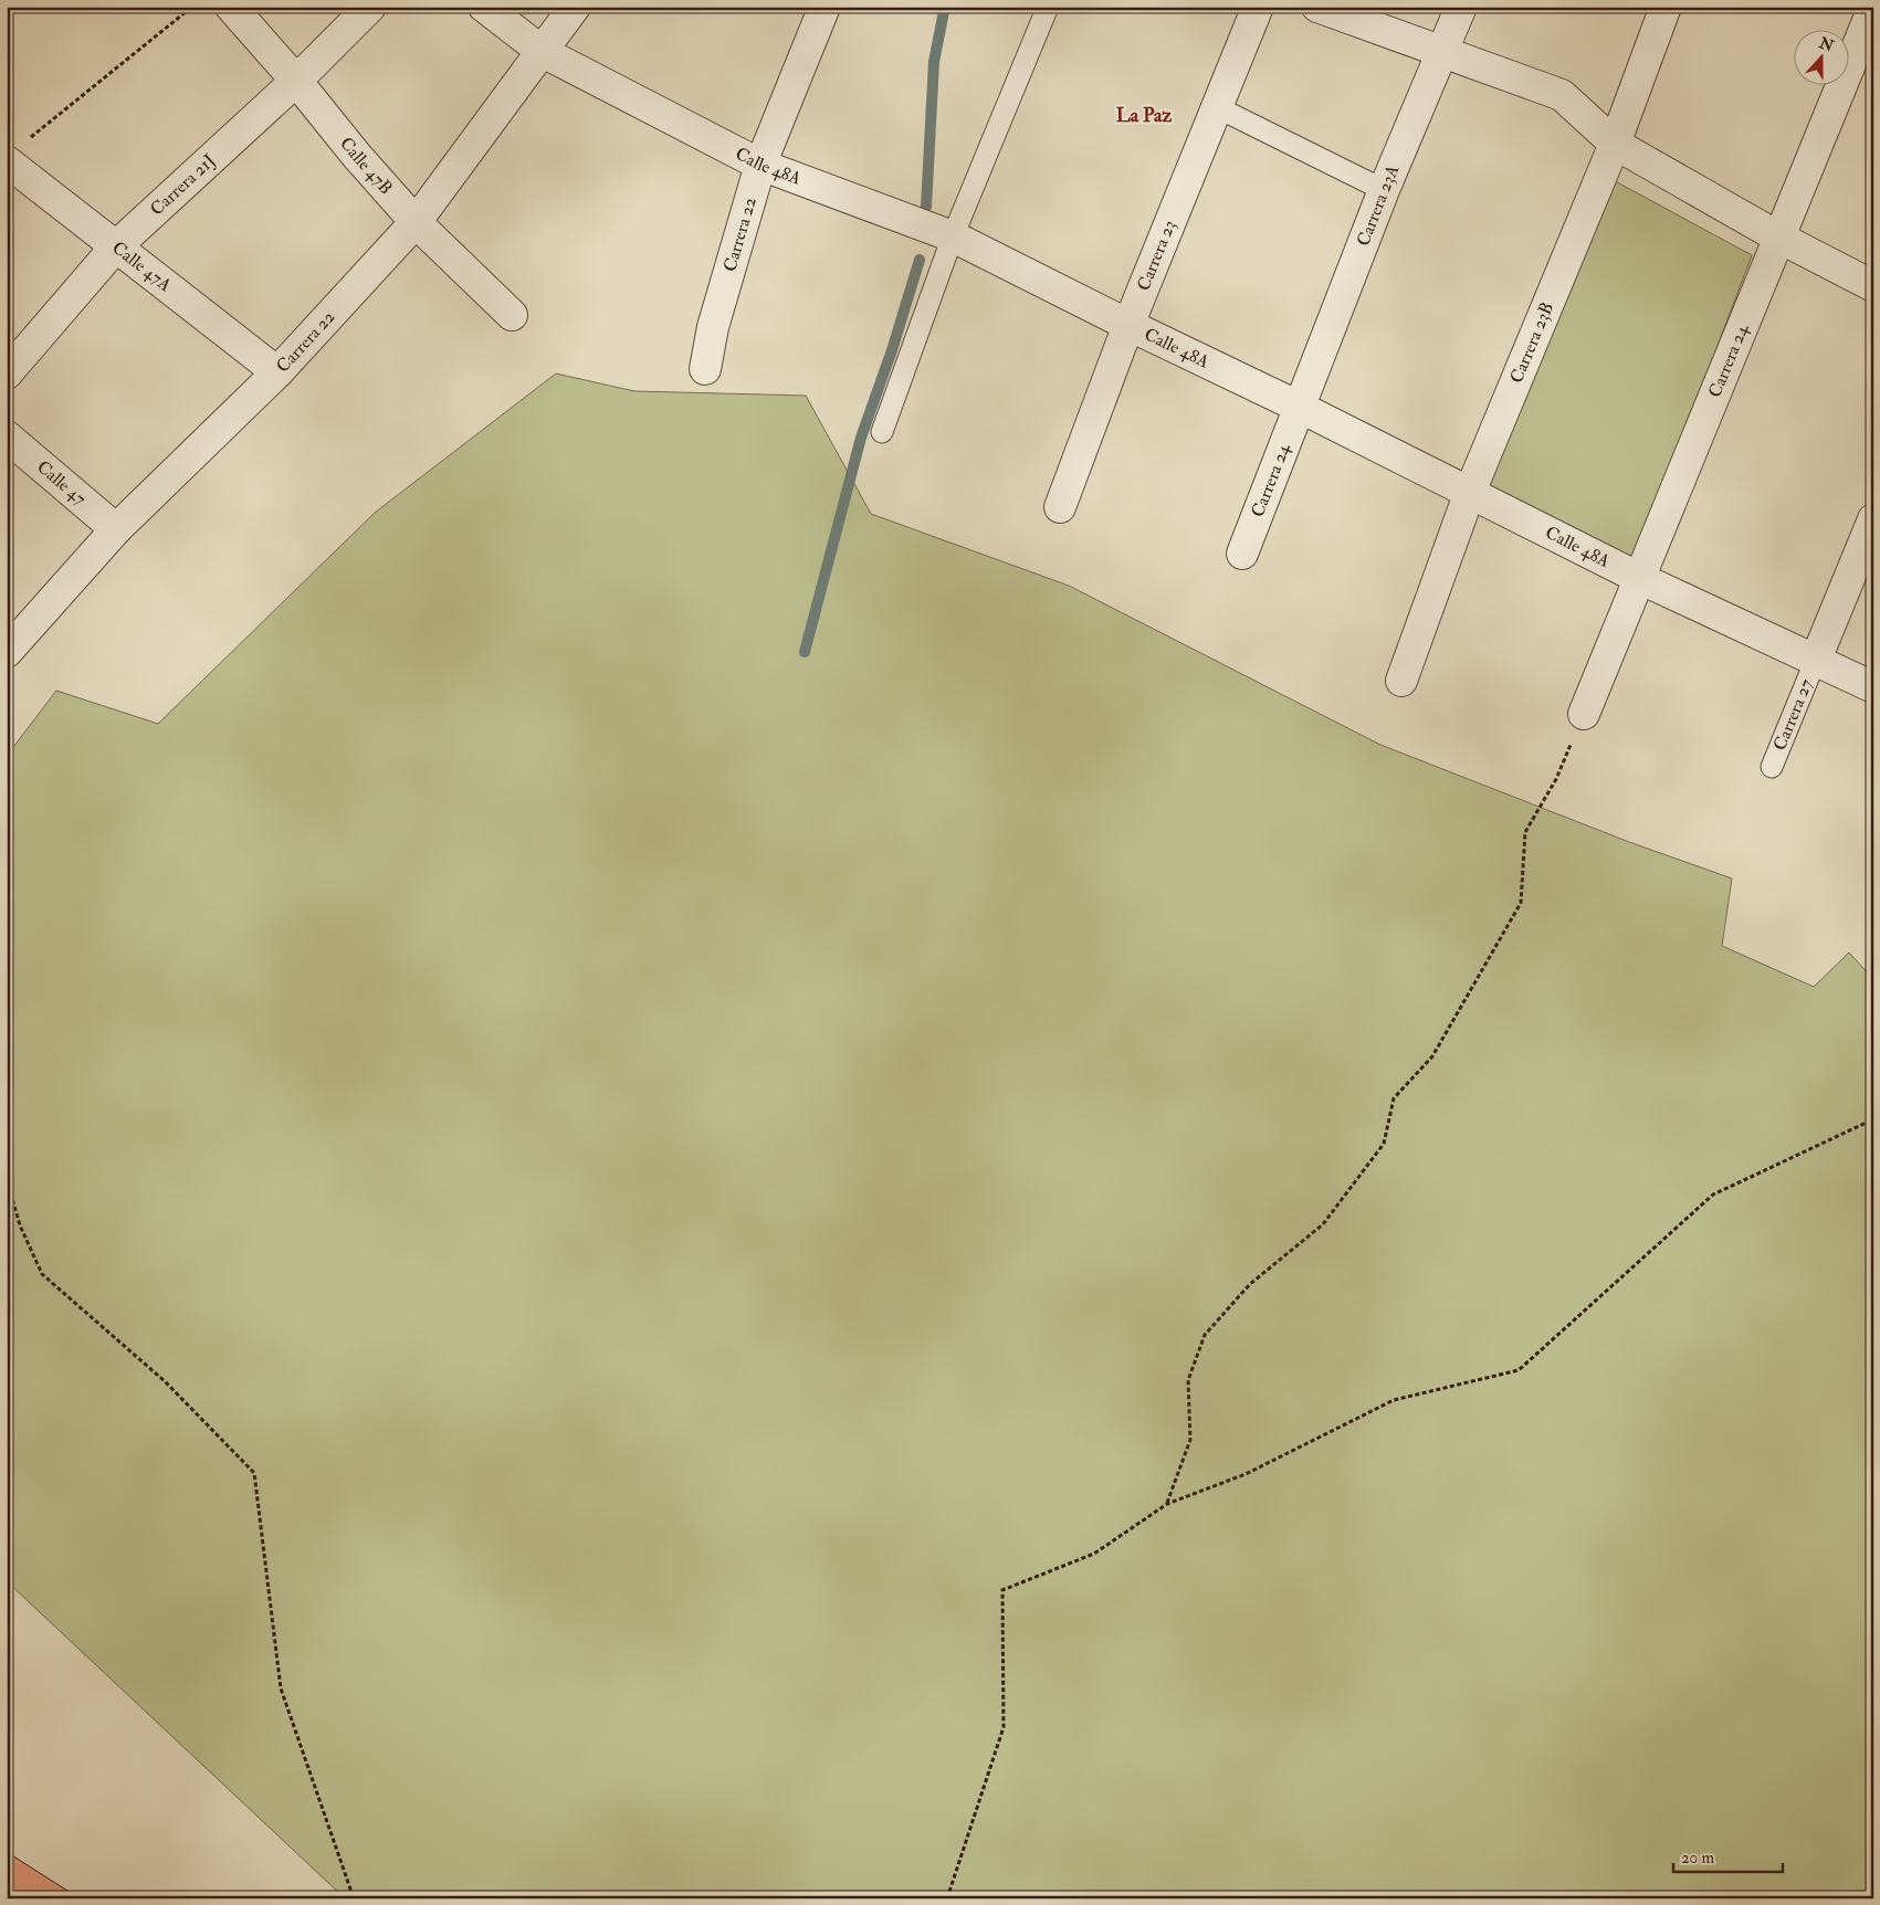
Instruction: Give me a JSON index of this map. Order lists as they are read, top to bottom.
{
  "streets": {
    "street": [
      "Calle 47B",
      "Calle 48A",
      "Carrera 21J",
      "Carrera 23A",
      "Carrera 22",
      "Carrera 23",
      "Calle 47A",
      "Carrera 23B",
      "Carrera 24",
      "Calle 47"
    ],
    "lane": ["Carrera 27"]
  },
  "crossings": [
    ["Calle 47B", "Carrera 21J"],
    ["Calle 47B", "Carrera 22"],
    ["Calle 48A", "Carrera 23A"],
    ["Calle 48A", "Carrera 22"],
    ["Calle 48A", "Carrera 23"],
    ["Calle 48A", "Carrera 23B"],
    ["Calle 48A", "Carrera 24"],
    ["Calle 48A", "Carrera 27"],
    ["Carrera 21J", "Calle 47A"],
    ["Carrera 23A", "Carrera 24"],
    ["Carrera 22", "Calle 47A"],
    ["Carrera 22", "Calle 47"]
  ],
  "districts": ["La Paz"],
  "scale_bar": "20 m",
  "north": "top"
}
